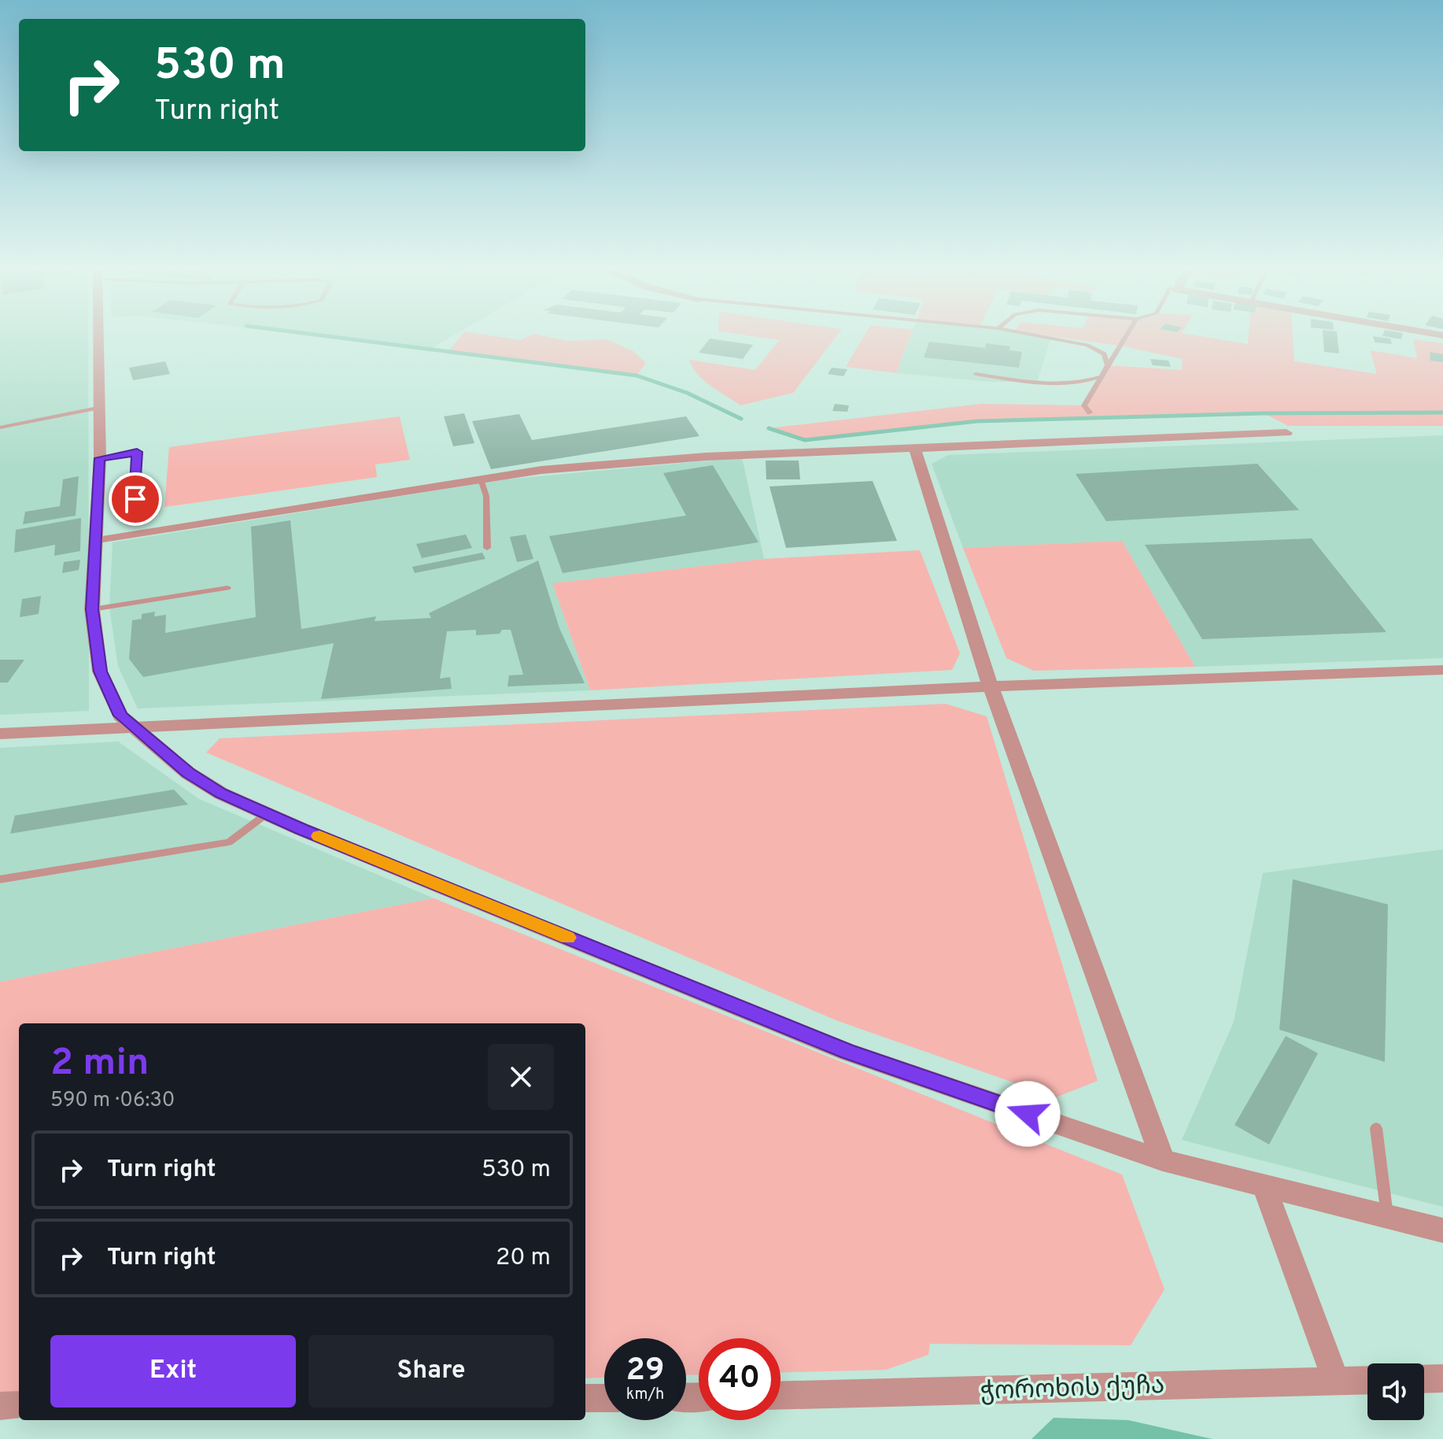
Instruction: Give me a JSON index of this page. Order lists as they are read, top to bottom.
{
  "streets": {
    "street": ["ჭოროხის ქუჩა"]
  },
  "page": {
    "turn": ["530 m", "Turn right"],
    "heading": ["2 min", "590 m · 06:30"],
    "list": [
      {
        "name": "Turn right",
        "value": "530 m"
      },
      {
        "name": "Turn right",
        "value": "20 m"
      }
    ],
    "buttons": ["Exit", "Share"],
    "speed": "29 km/h",
    "limit": "40"
  }
}
